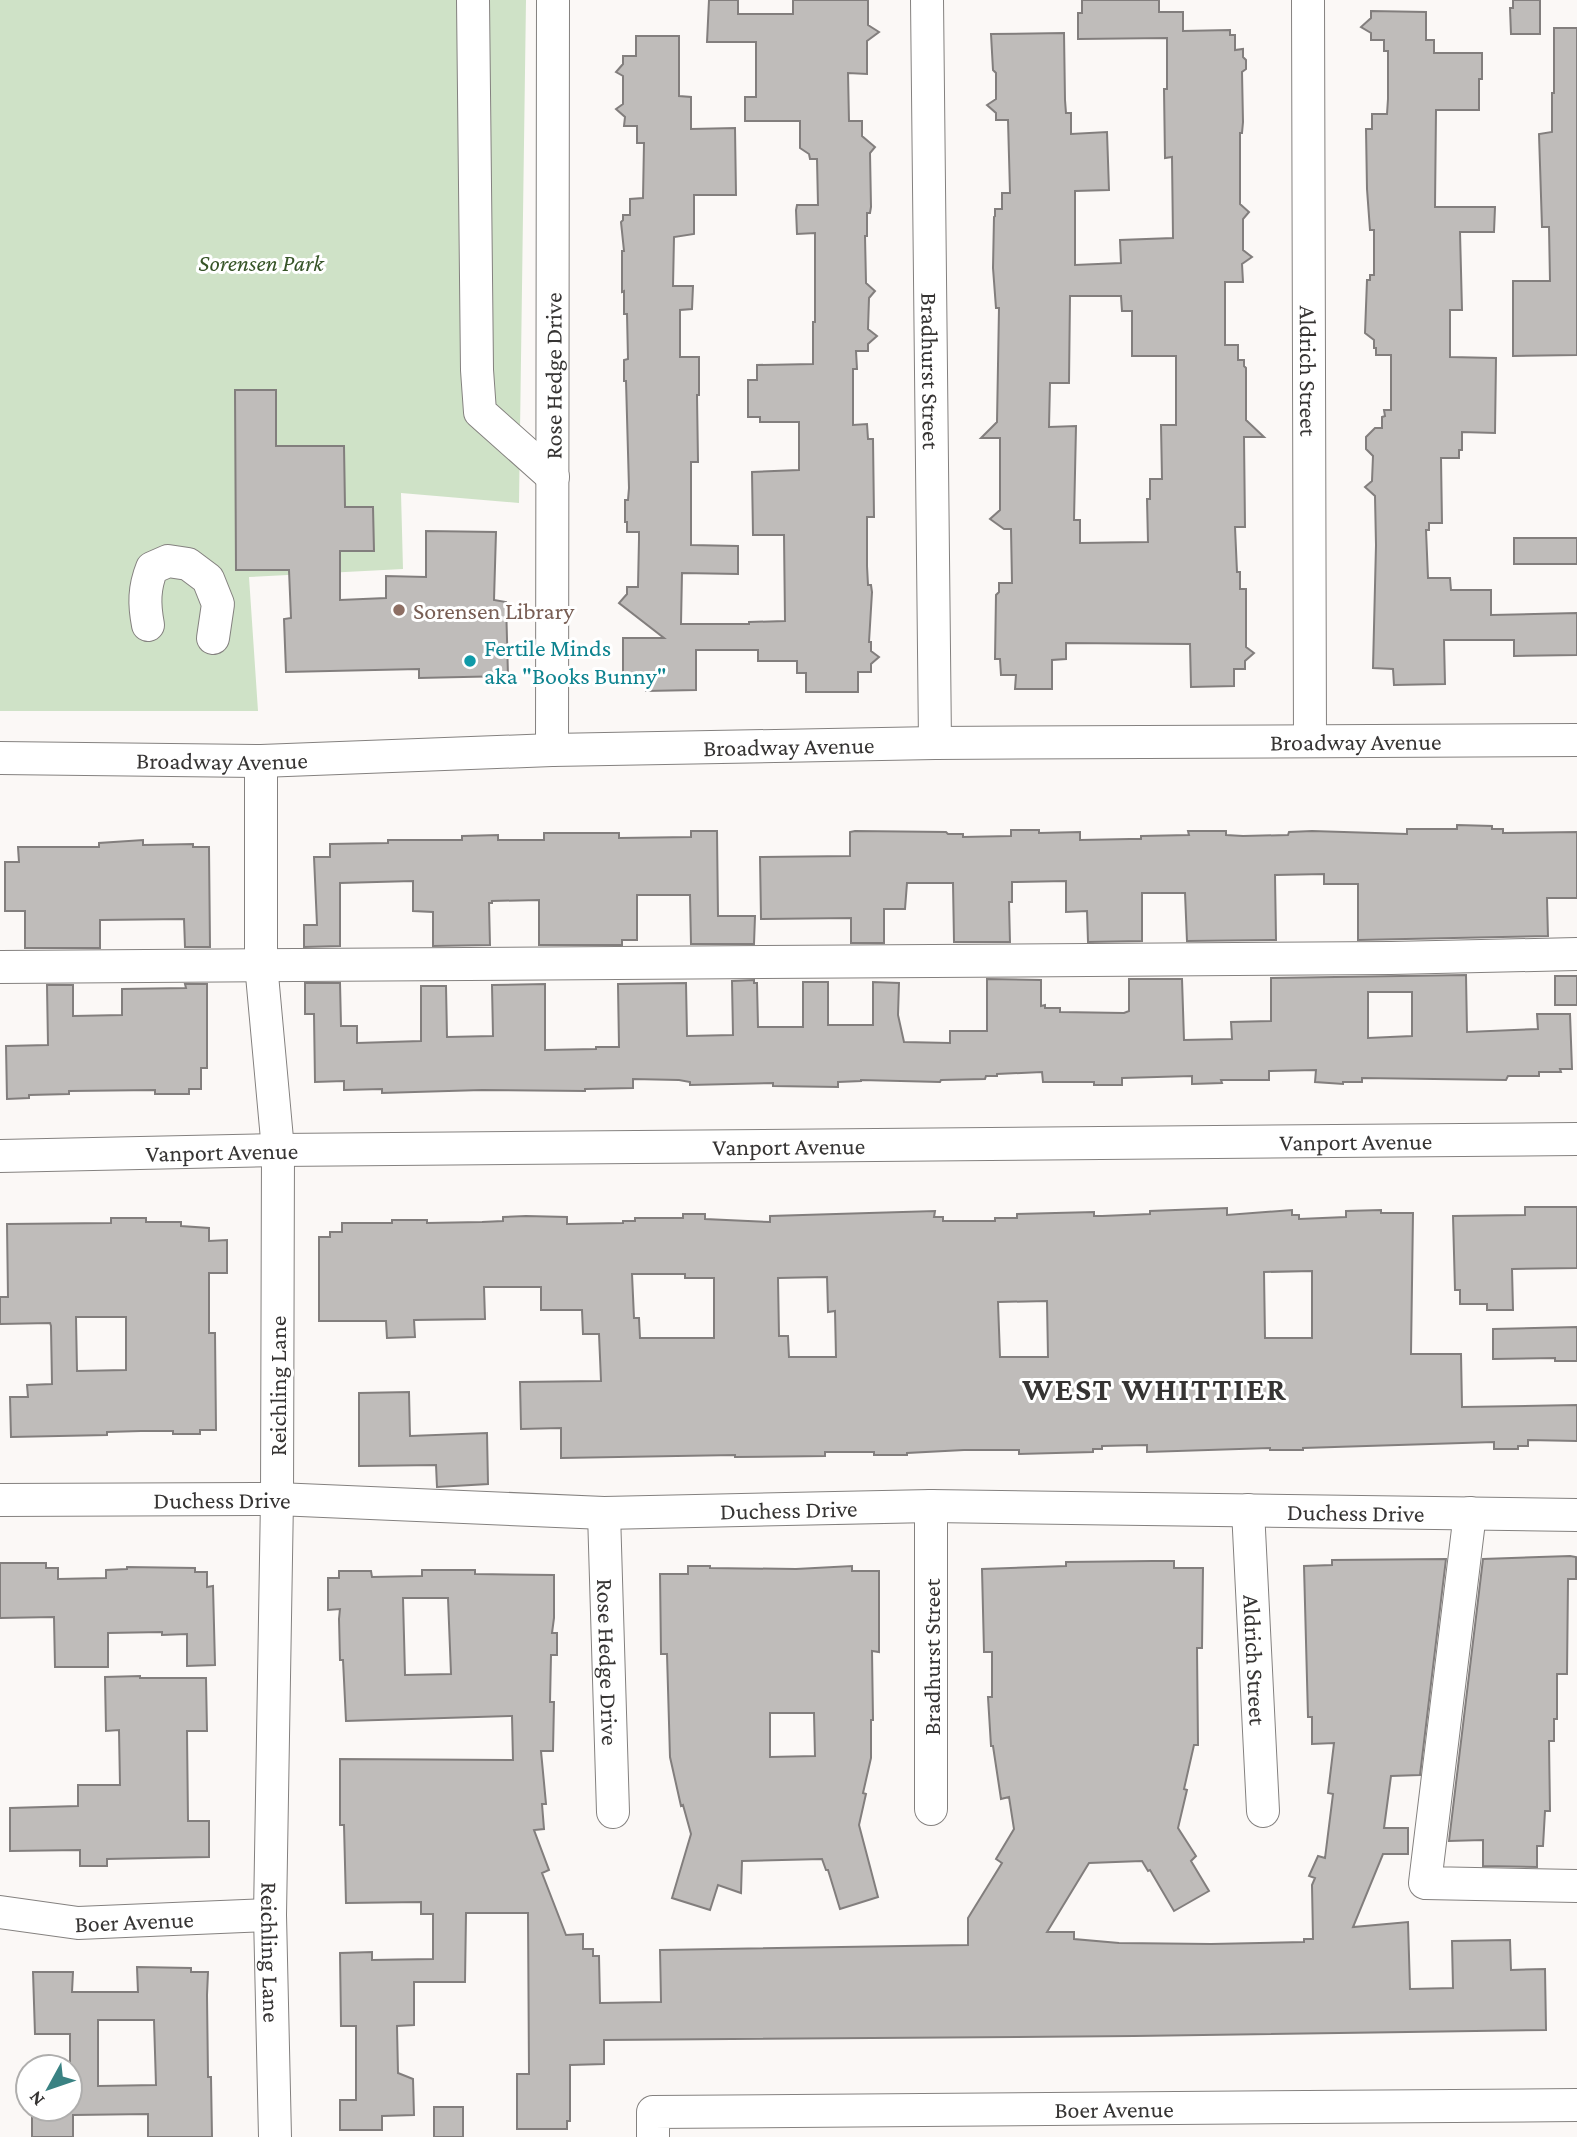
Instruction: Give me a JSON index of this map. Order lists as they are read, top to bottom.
{
  "streets": {
    "street": [
      "Aldrich Street",
      "Bradhurst Street",
      "Rose Hedge Drive",
      "Broadway Avenue",
      "Vanport Avenue",
      "Reichling Lane",
      "Duchess Drive",
      "Boer Avenue"
    ]
  },
  "crossings": [
    ["Aldrich Street", "Broadway Avenue"],
    ["Aldrich Street", "Duchess Drive"],
    ["Bradhurst Street", "Broadway Avenue"],
    ["Bradhurst Street", "Duchess Drive"],
    ["Rose Hedge Drive", "Broadway Avenue"],
    ["Rose Hedge Drive", "Duchess Drive"],
    ["Broadway Avenue", "Reichling Lane"],
    ["Vanport Avenue", "Reichling Lane"],
    ["Reichling Lane", "Duchess Drive"],
    ["Reichling Lane", "Boer Avenue"]
  ],
  "districts": ["WEST WHITTIER"],
  "parks": ["Sorensen Park"],
  "places": ["Sorensen Library", "Fertile Minds aka \"Books Bunny\""],
  "north": "bottom left"
}
